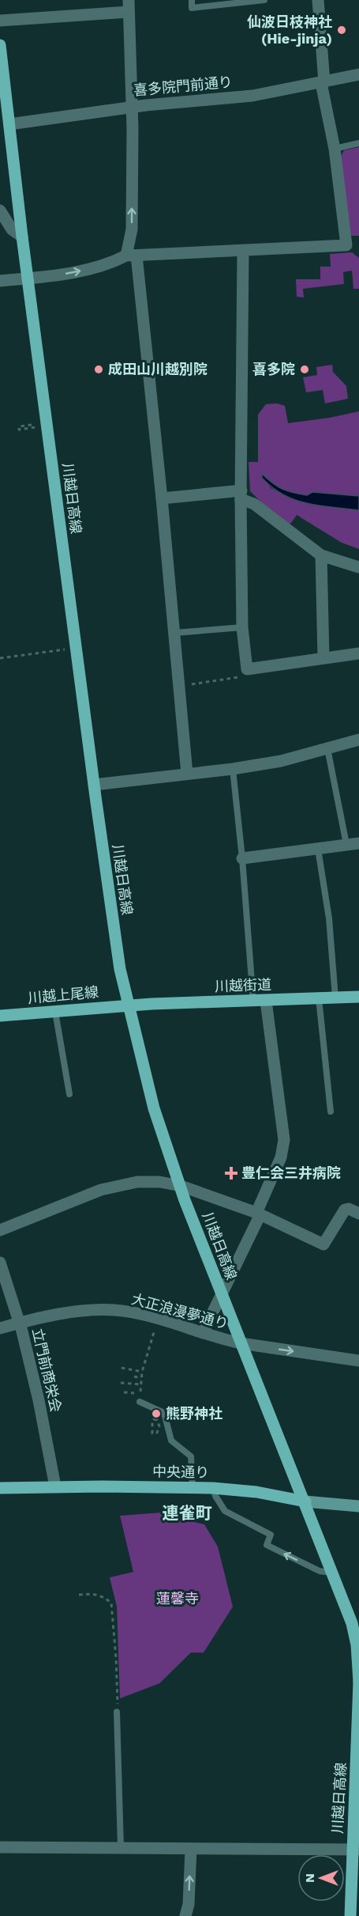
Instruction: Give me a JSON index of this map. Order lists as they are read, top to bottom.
{
  "streets": {
    "main road": [
      "川越日高線",
      "川越街道",
      "川越上尾線",
      "中央通り"
    ],
    "street": ["喜多院門前通り", "大正浪漫夢通り", "立門前商栄会"]
  },
  "crossings": [
    ["喜多院門前通り", "川越日高線"],
    ["川越日高線", "川越街道"],
    ["川越日高線", "川越上尾線"],
    ["川越日高線", "大正浪漫夢通り"],
    ["川越日高線", "中央通り"],
    ["川越街道", "川越上尾線"],
    ["大正浪漫夢通り", "立門前商栄会"],
    ["立門前商栄会", "中央通り"]
  ],
  "districts": ["連雀町"],
  "parks": ["蓮馨寺"],
  "places": {
    "other": [
      "仙波日枝神社 (Hie-jinja)",
      "成田山川越別院",
      "喜多院",
      "熊野神社"
    ],
    "health": ["豊仁会三井病院"]
  },
  "north": "left"
}
